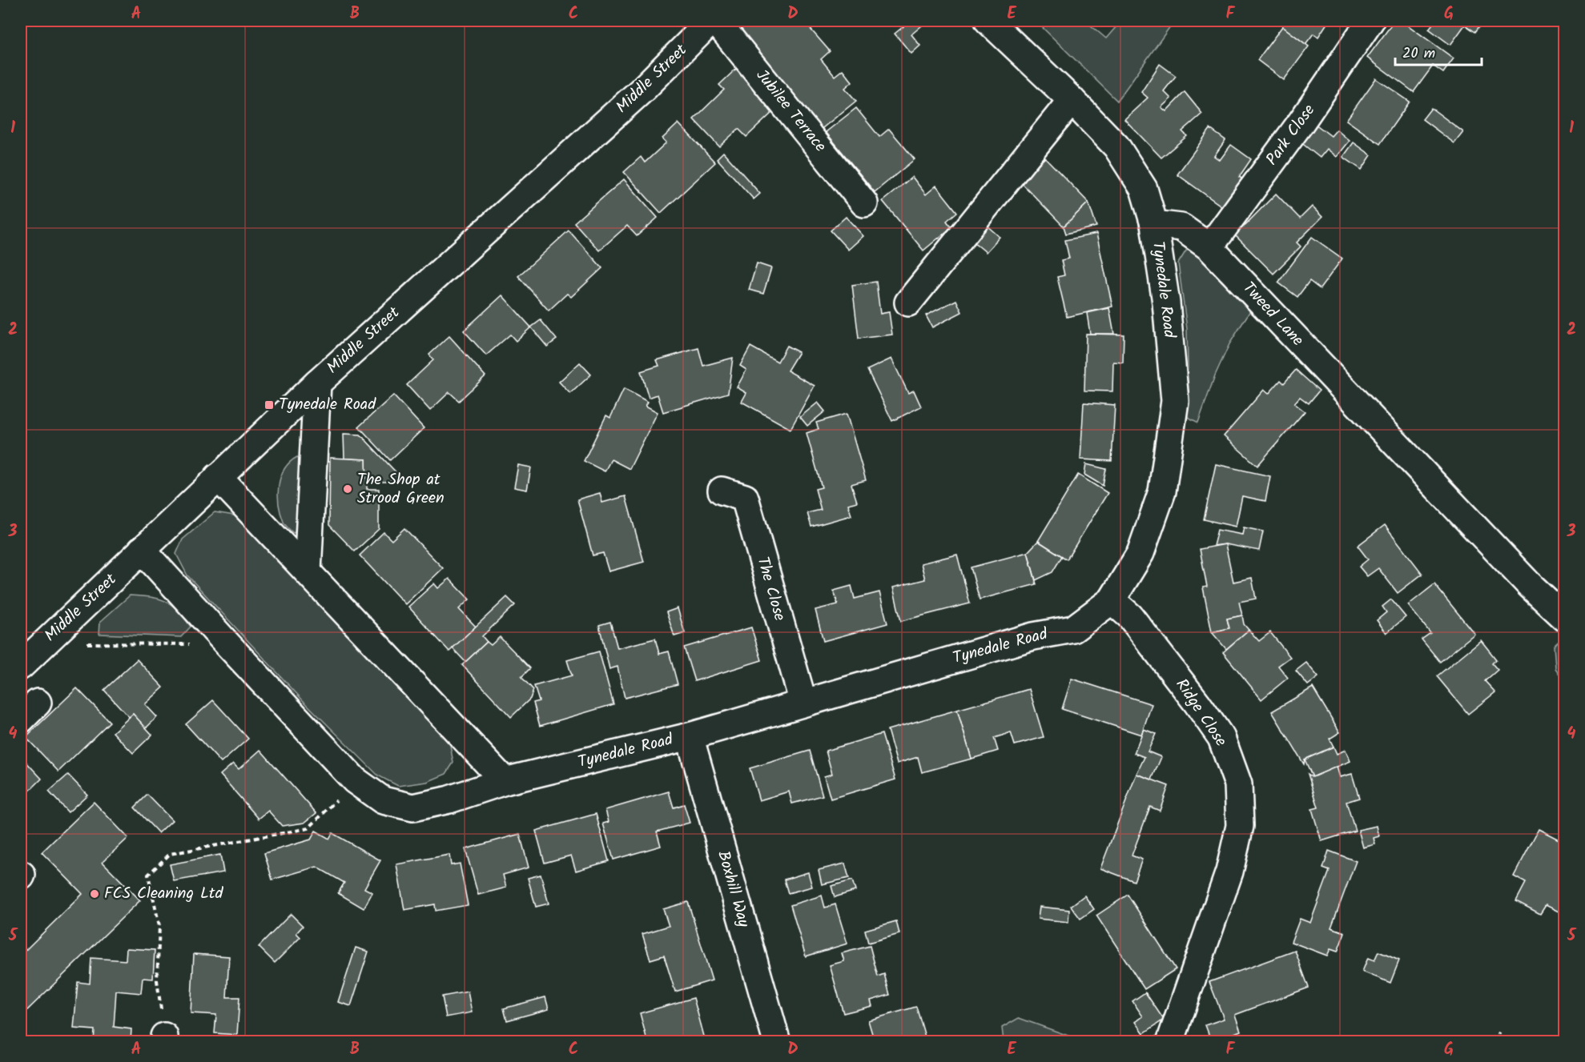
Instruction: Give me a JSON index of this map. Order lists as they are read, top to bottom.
{
  "streets": {
    "street": [
      "Middle Street",
      "Jubilee Terrace",
      "Park Close",
      "Tynedale Road",
      "Tweed Lane",
      "The Close",
      "Ridge Close",
      "Boxhill Way"
    ]
  },
  "crossings": [
    ["Middle Street", "Tynedale Road"],
    ["Park Close", "Tweed Lane"],
    ["Tynedale Road", "Tweed Lane"],
    ["Tynedale Road", "The Close"],
    ["Tynedale Road", "Ridge Close"],
    ["Tynedale Road", "Boxhill Way"]
  ],
  "places": {
    "transit": ["Tynedale Road"],
    "other": ["The Shop at Strood Green", "FCS Cleaning Ltd"]
  },
  "scale_bar": "20 m",
  "grid": {
    "columns": [
      "A",
      "B",
      "C",
      "D",
      "E",
      "F",
      "G"
    ],
    "rows": [
      "1",
      "2",
      "3",
      "4",
      "5"
    ]
  }
}
